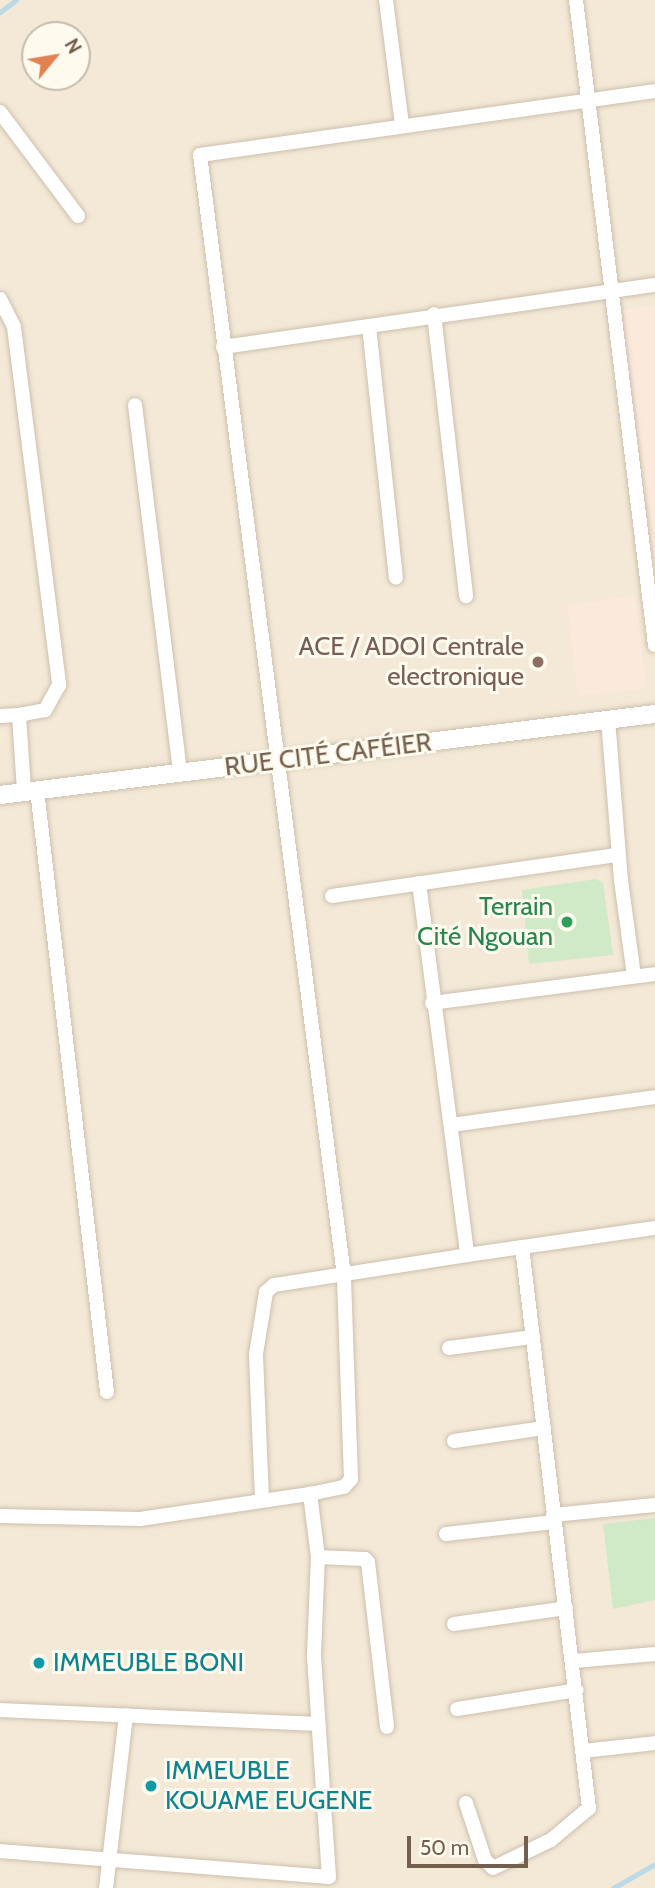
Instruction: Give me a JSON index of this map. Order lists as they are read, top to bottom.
{
  "streets": {
    "street": ["RUE CITÉ CAFÉIER"]
  },
  "places": [
    "ACE / ADOI Centrale electronique",
    "Terrain Cité Ngouan",
    "IMMEUBLE BONI",
    "IMMEUBLE KOUAME EUGENE"
  ],
  "scale_bar": "50 m",
  "north": "top right"
}
